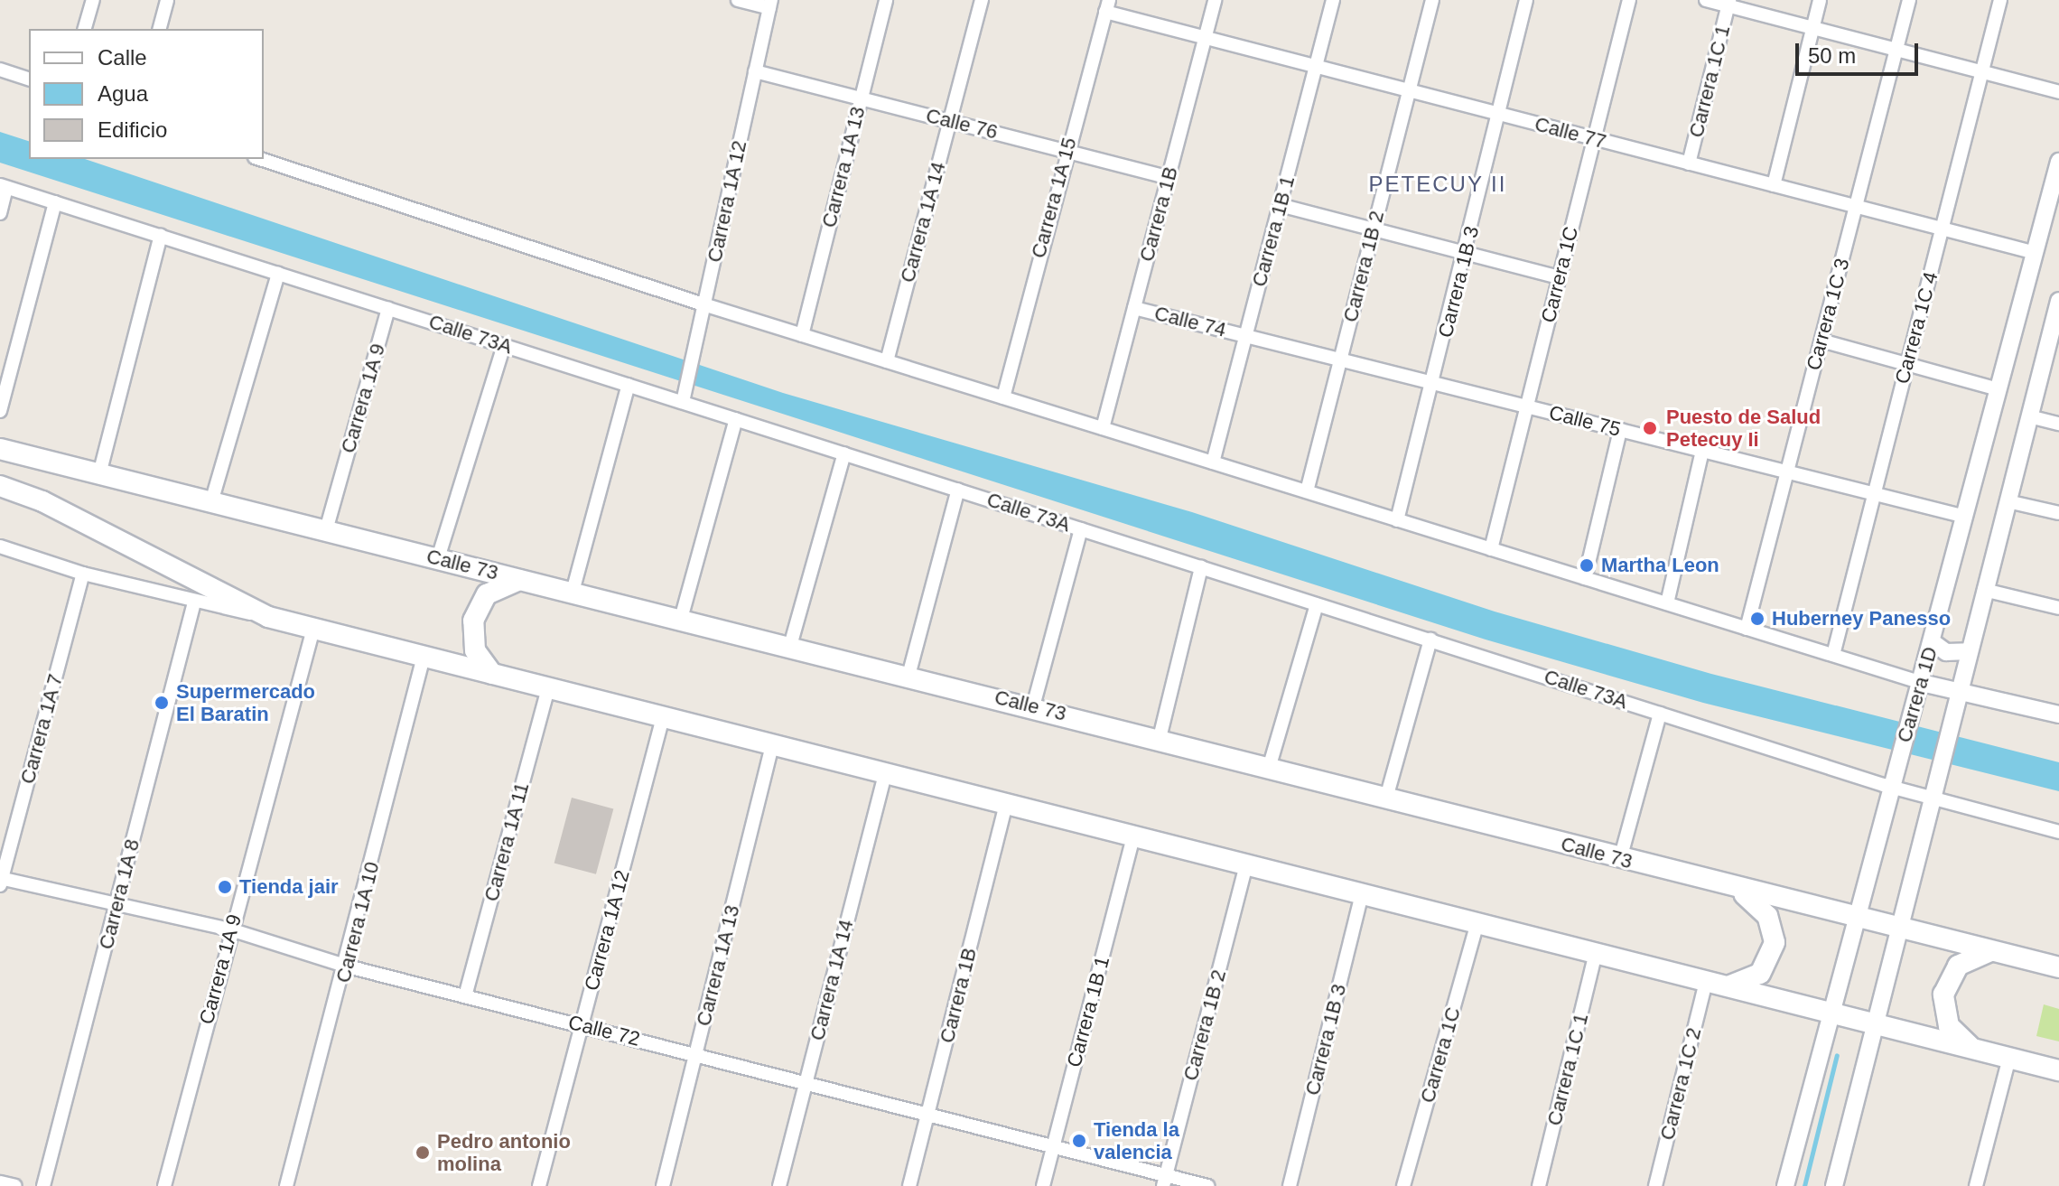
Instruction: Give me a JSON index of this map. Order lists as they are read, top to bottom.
{
  "streets": {
    "main road": ["Calle 73"],
    "street": [
      "Carrera 1C 1",
      "Calle 76",
      "Calle 77",
      "Carrera 1A 13",
      "Carrera 1A 15",
      "Carrera 1A 12",
      "Carrera 1B",
      "Carrera 1A 14",
      "Carrera 1B 1",
      "Carrera 1B 2",
      "Carrera 1C",
      "Carrera 1B 3",
      "Carrera 1C 3",
      "Calle 74",
      "Carrera 1C 4",
      "Calle 73A",
      "Carrera 1A 9",
      "Calle 75",
      "Carrera 1D",
      "Carrera 1A 7",
      "Carrera 1A 11",
      "Carrera 1A 8",
      "Carrera 1A 10",
      "Calle 72",
      "Carrera 1C 2"
    ]
  },
  "crossings": [
    ["Carrera 1C 1", "Calle 77"],
    ["Calle 76", "Carrera 1A 13"],
    ["Calle 76", "Carrera 1A 15"],
    ["Calle 76", "Carrera 1A 12"],
    ["Calle 76", "Carrera 1B"],
    ["Calle 76", "Carrera 1A 14"],
    ["Calle 77", "Carrera 1A 15"],
    ["Calle 77", "Carrera 1B"],
    ["Calle 77", "Carrera 1B 1"],
    ["Calle 77", "Carrera 1B 2"],
    ["Calle 77", "Carrera 1C"],
    ["Calle 77", "Carrera 1B 3"],
    ["Calle 77", "Carrera 1C 3"],
    ["Calle 77", "Carrera 1C 4"],
    ["Calle 77", "Carrera 1D"],
    ["Carrera 1A 13", "Calle 72"],
    ["Carrera 1A 12", "Calle 73A"],
    ["Carrera 1A 12", "Calle 72"],
    ["Carrera 1B", "Calle 74"],
    ["Carrera 1B", "Calle 72"],
    ["Carrera 1A 14", "Calle 72"],
    ["Carrera 1B 1", "Calle 74"],
    ["Carrera 1B 1", "Calle 75"],
    ["Carrera 1B 1", "Calle 72"],
    ["Carrera 1B 2", "Calle 75"],
    ["Carrera 1B 2", "Calle 72"],
    ["Carrera 1C", "Calle 75"],
    ["Carrera 1B 3", "Calle 75"],
    ["Carrera 1C 3", "Calle 75"],
    ["Calle 74", "Calle 75"],
    ["Carrera 1C 4", "Calle 75"],
    ["Calle 73A", "Carrera 1A 9"],
    ["Calle 73A", "Carrera 1D"],
    ["Carrera 1A 9", "Calle 73"],
    ["Carrera 1A 9", "Calle 72"],
    ["Calle 75", "Carrera 1D"],
    ["Calle 73", "Carrera 1D"],
    ["Carrera 1A 7", "Calle 72"],
    ["Carrera 1A 11", "Calle 72"],
    ["Carrera 1A 8", "Calle 72"],
    ["Carrera 1A 10", "Calle 72"]
  ],
  "districts": ["PETECUY II"],
  "places": [
    "Puesto de Salud Petecuy Ii",
    "Martha Leon",
    "Huberney Panesso",
    "Supermercado El Baratin",
    "Tienda jair",
    "Tienda la valencia",
    "Pedro antonio molina"
  ],
  "legend": ["Calle", "Agua", "Edificio"],
  "scale_bar": "50 m"
}
